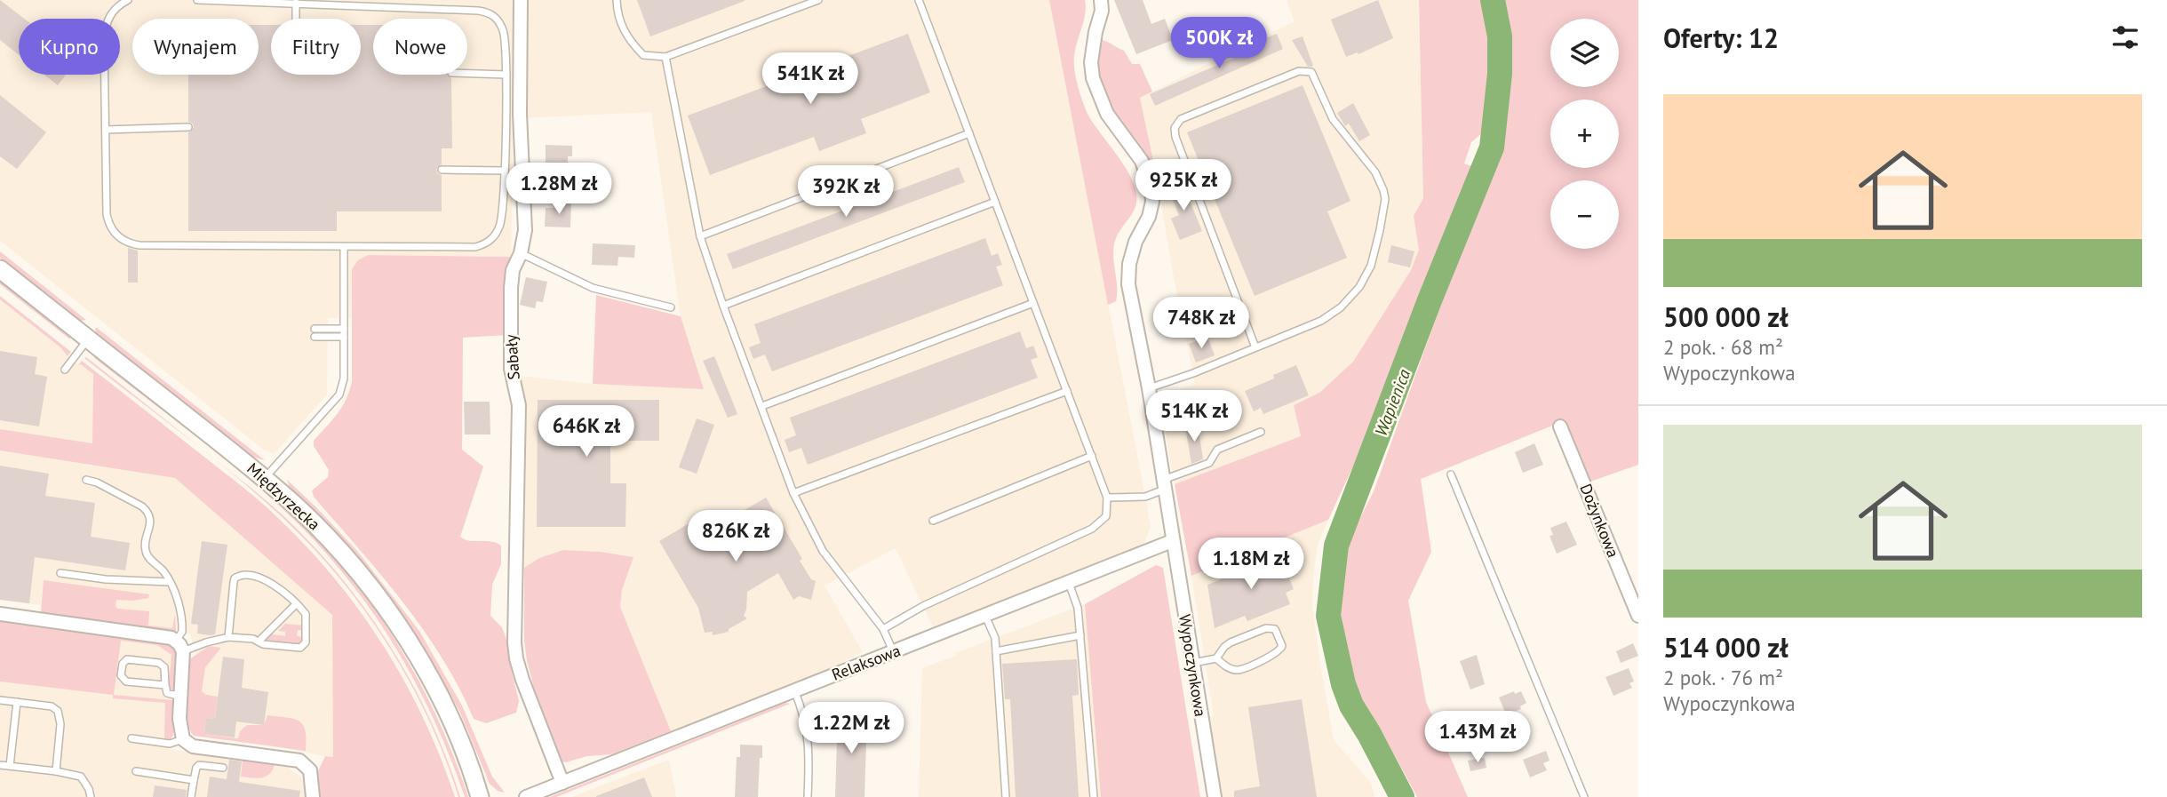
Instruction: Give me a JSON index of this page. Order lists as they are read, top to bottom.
{
  "streets": {
    "main road": ["Międzyrzecka"],
    "street": [
      "Sabały",
      "Dożynkowa",
      "Relaksowa",
      "Wypoczynkowa"
    ]
  },
  "crossings": [
    ["Sabały", "Relaksowa"],
    ["Relaksowa", "Wypoczynkowa"]
  ],
  "water": ["Wapienica"],
  "page": {
    "heading": "Oferty: 12",
    "price": [
      "500K zł",
      "541K zł",
      "925K zł",
      "1.28M zł",
      "392K zł",
      "748K zł",
      "514K zł",
      "646K zł",
      "826K zł",
      "1.18M zł",
      "1.22M zł",
      "1.43M zł"
    ],
    "map_buttons": ["+", "−"],
    "chip": [
      "Kupno",
      "Wynajem",
      "Filtry",
      "Nowe"
    ],
    "list": [
      {
        "name": "500 000 zł",
        "note": "2 pok. · 68 m² · Wypoczynkowa"
      },
      {
        "name": "514 000 zł",
        "note": "2 pok. · 76 m² · Wypoczynkowa"
      }
    ]
  }
}
